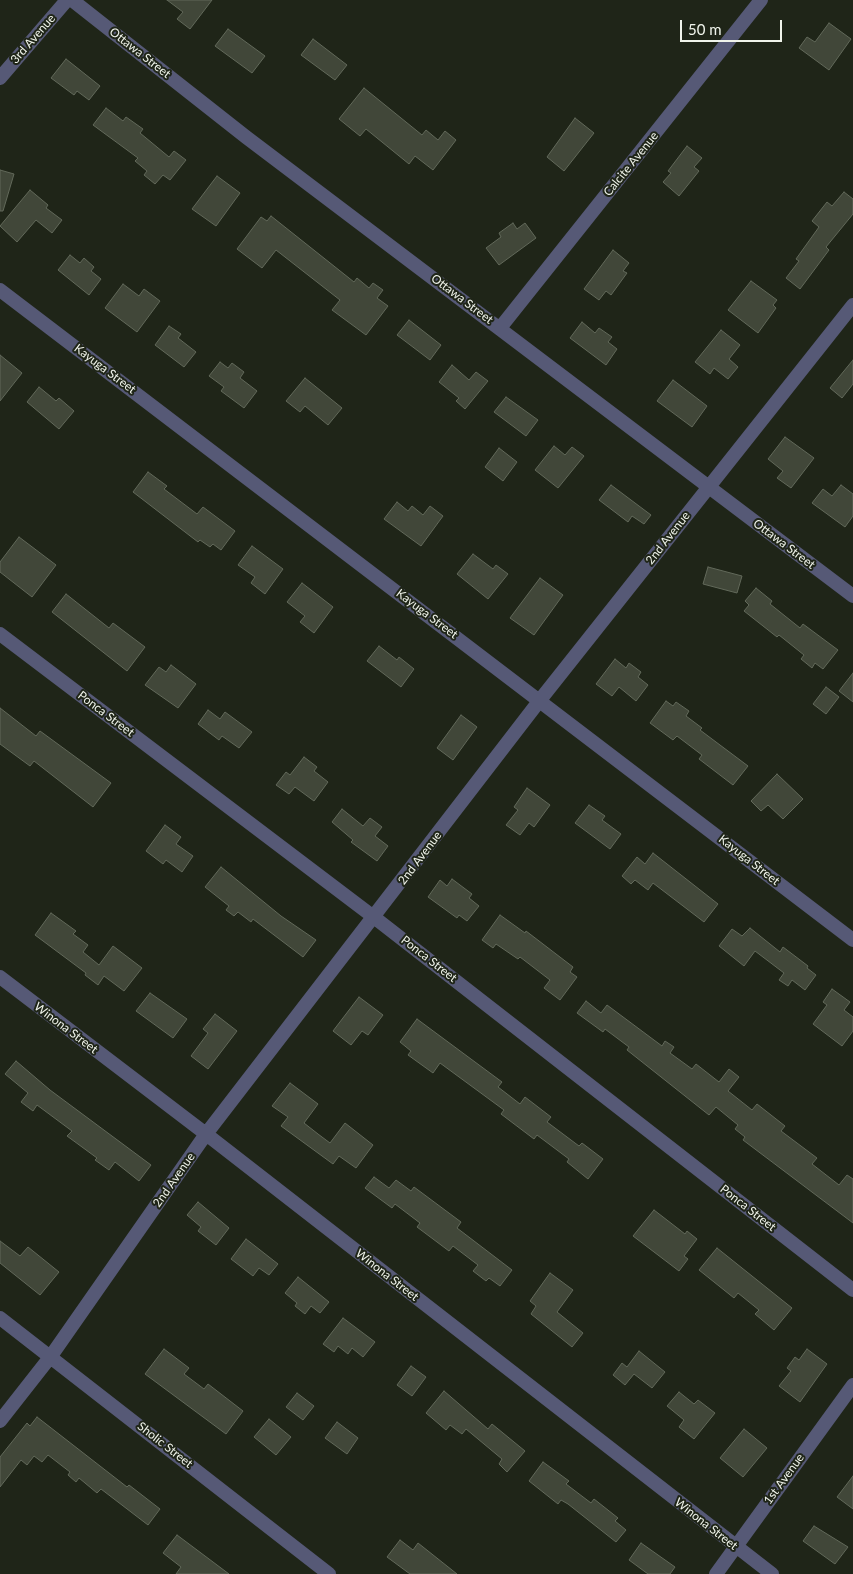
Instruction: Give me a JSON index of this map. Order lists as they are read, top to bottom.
{
  "streets": {
    "street": [
      "3rd Avenue",
      "Ottawa Street",
      "Calcite Avenue",
      "Kayuga Street",
      "2nd Avenue",
      "Ponca Street",
      "Winona Street",
      "Sholic Street",
      "1st Avenue"
    ]
  },
  "crossings": [
    ["3rd Avenue", "Ottawa Street"],
    ["Ottawa Street", "Calcite Avenue"],
    ["Ottawa Street", "2nd Avenue"],
    ["Kayuga Street", "2nd Avenue"],
    ["2nd Avenue", "Ponca Street"],
    ["2nd Avenue", "Winona Street"],
    ["2nd Avenue", "Sholic Street"],
    ["Winona Street", "1st Avenue"]
  ],
  "scale_bar": "50 m"
}
